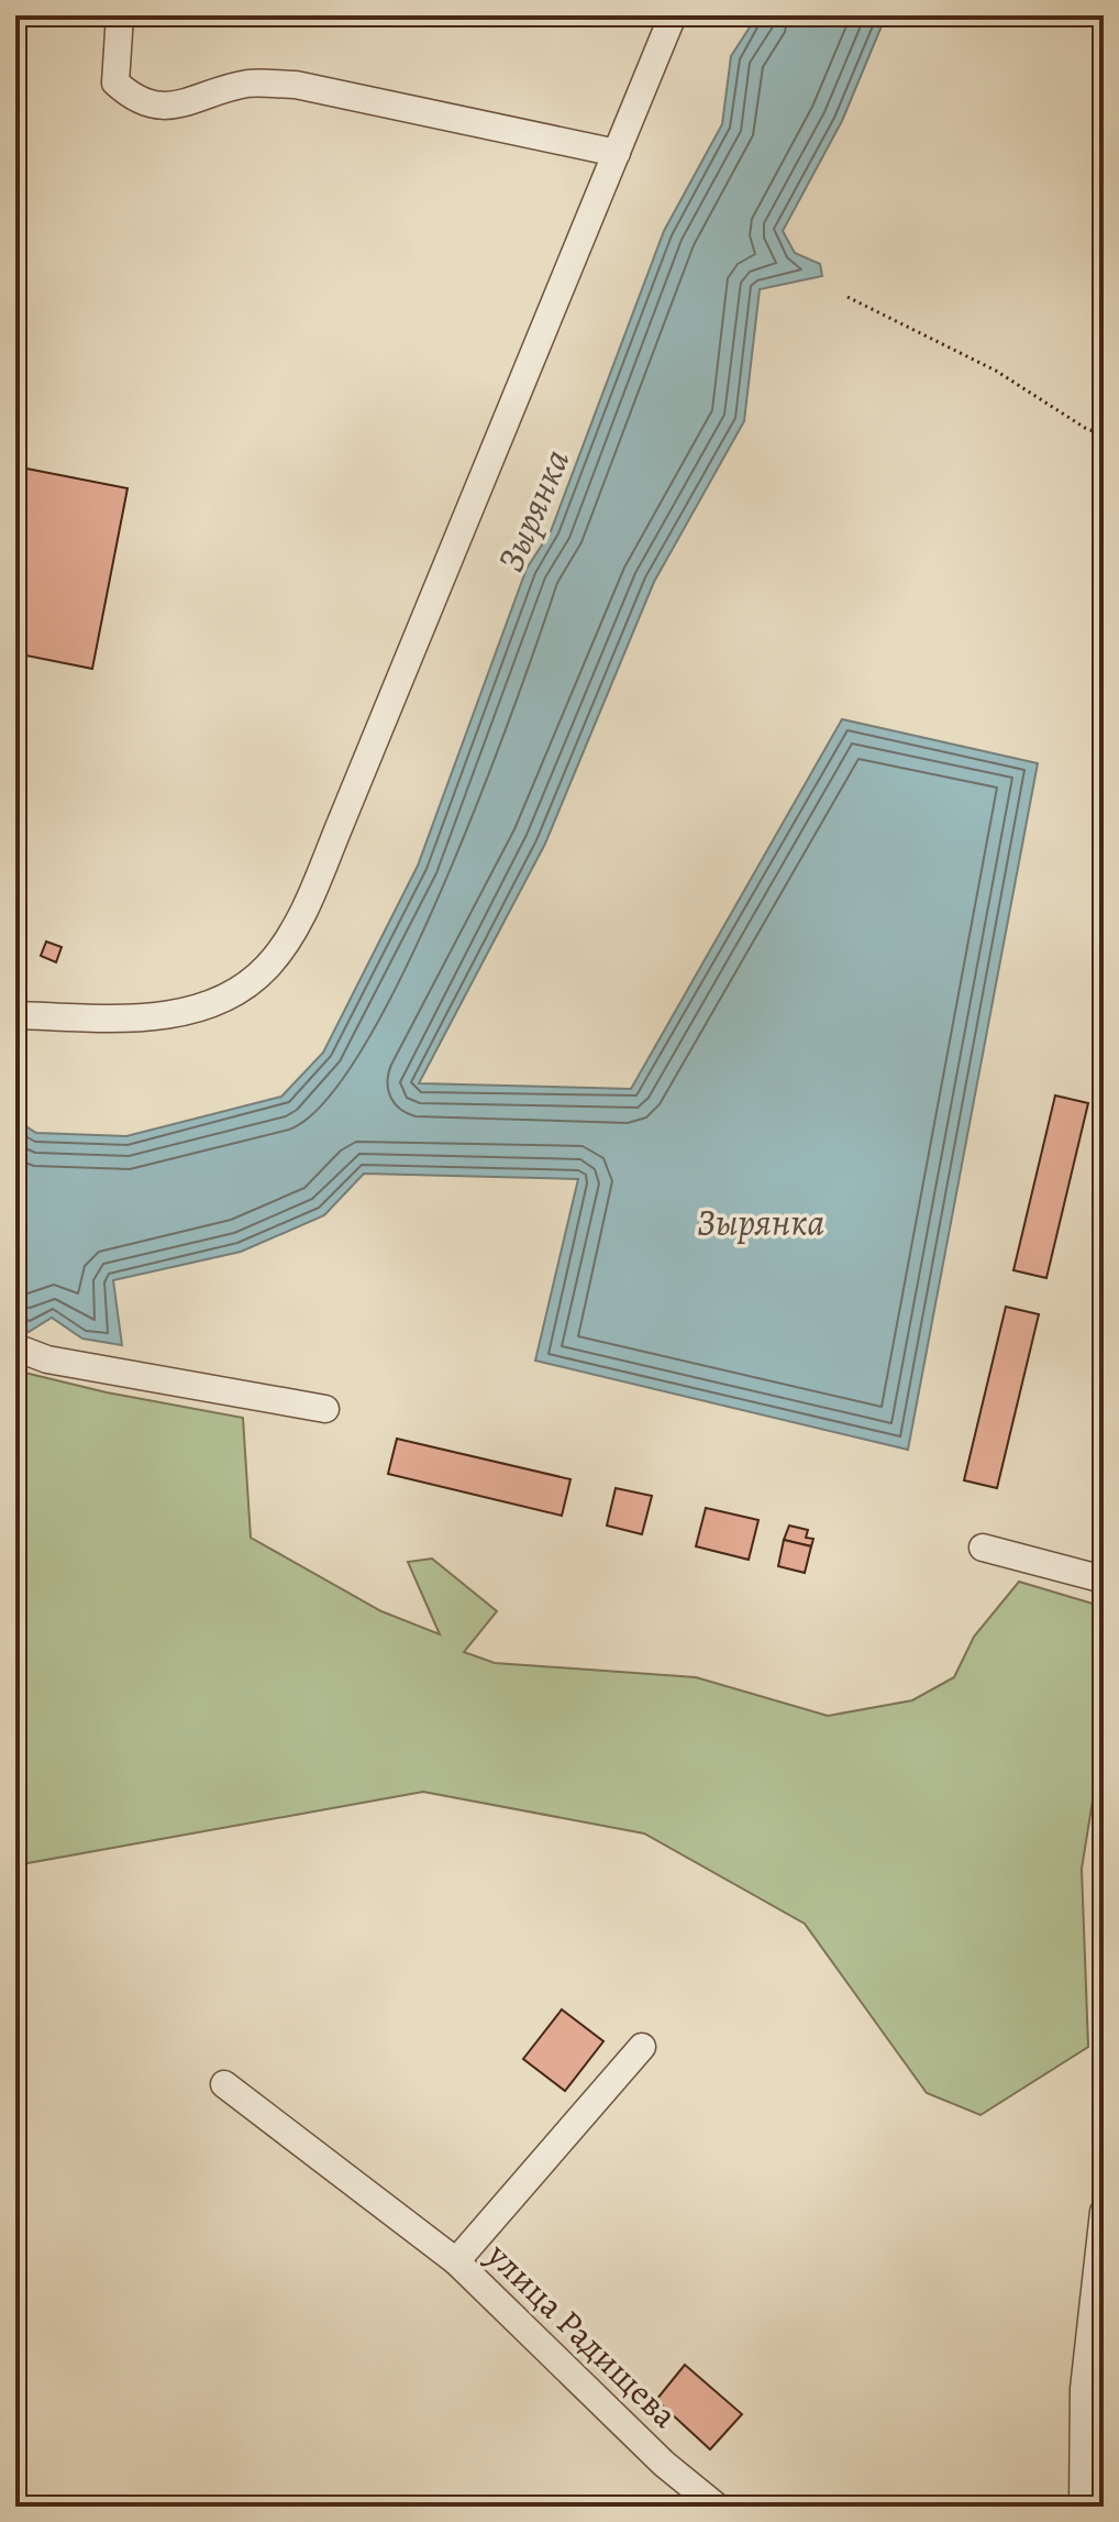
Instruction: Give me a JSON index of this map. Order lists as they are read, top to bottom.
{
  "streets": {
    "street": ["улица Радищева"]
  },
  "water": ["Зырянка"]
}
